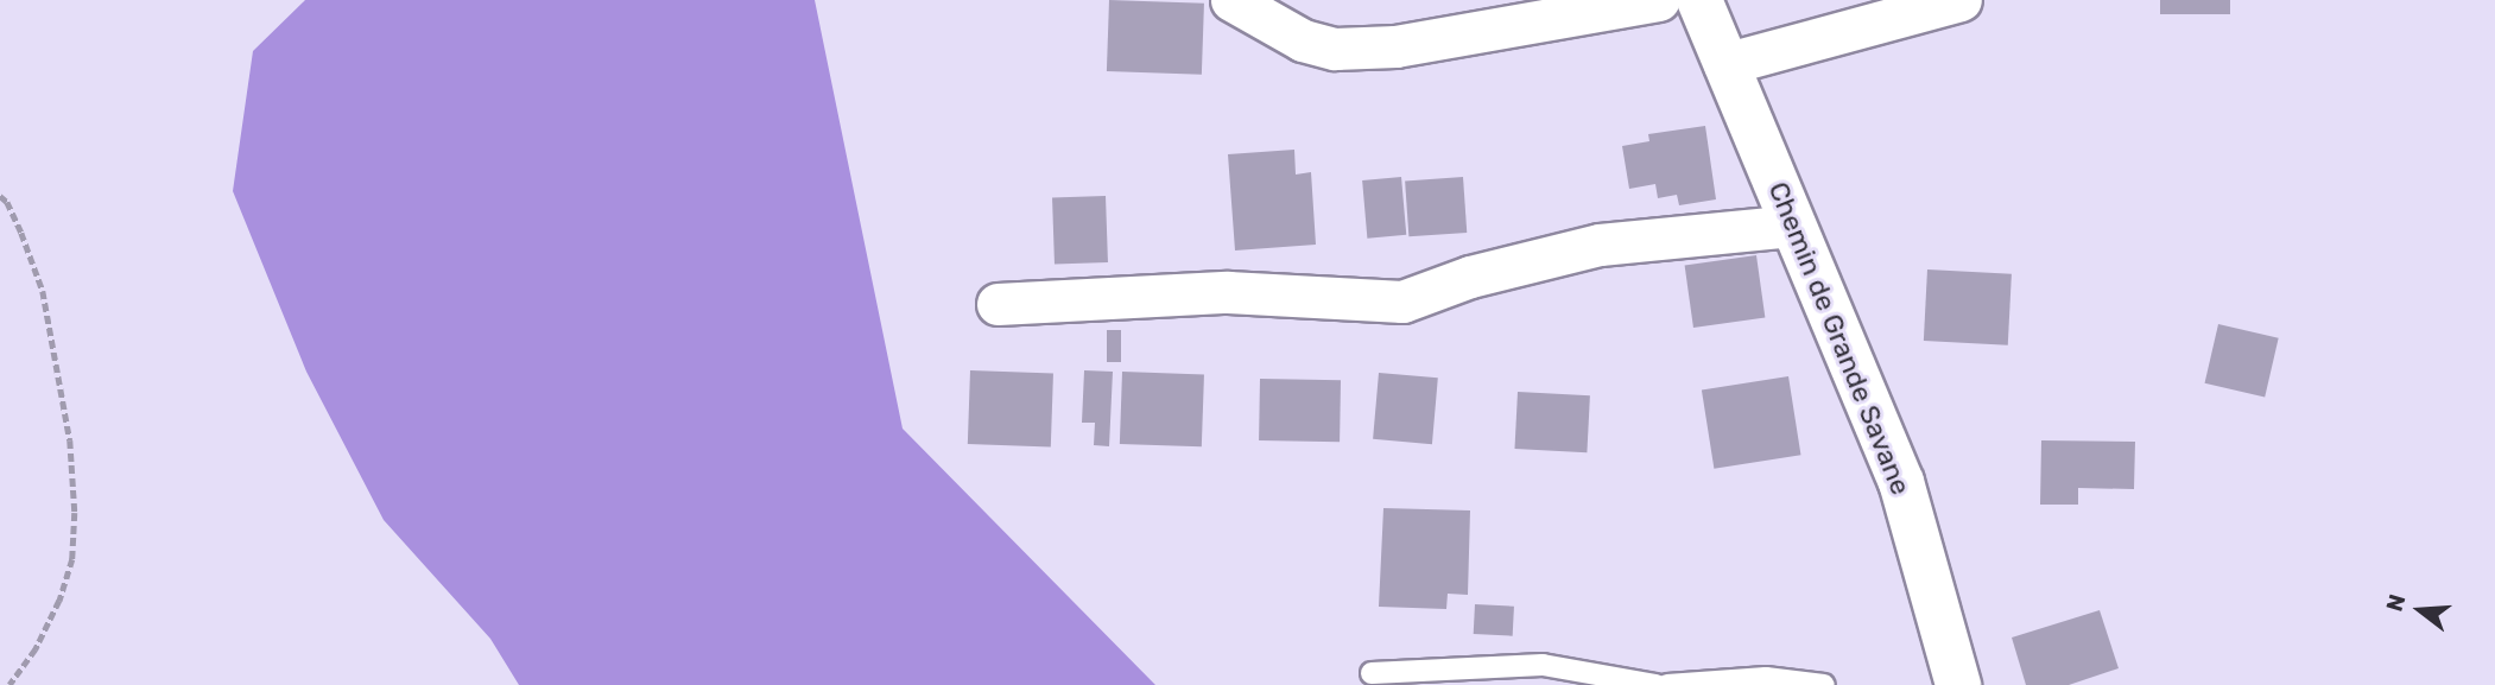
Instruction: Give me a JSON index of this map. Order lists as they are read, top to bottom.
{
  "streets": {
    "street": ["Chemin de Grande Savane"]
  },
  "north": "left"
}
